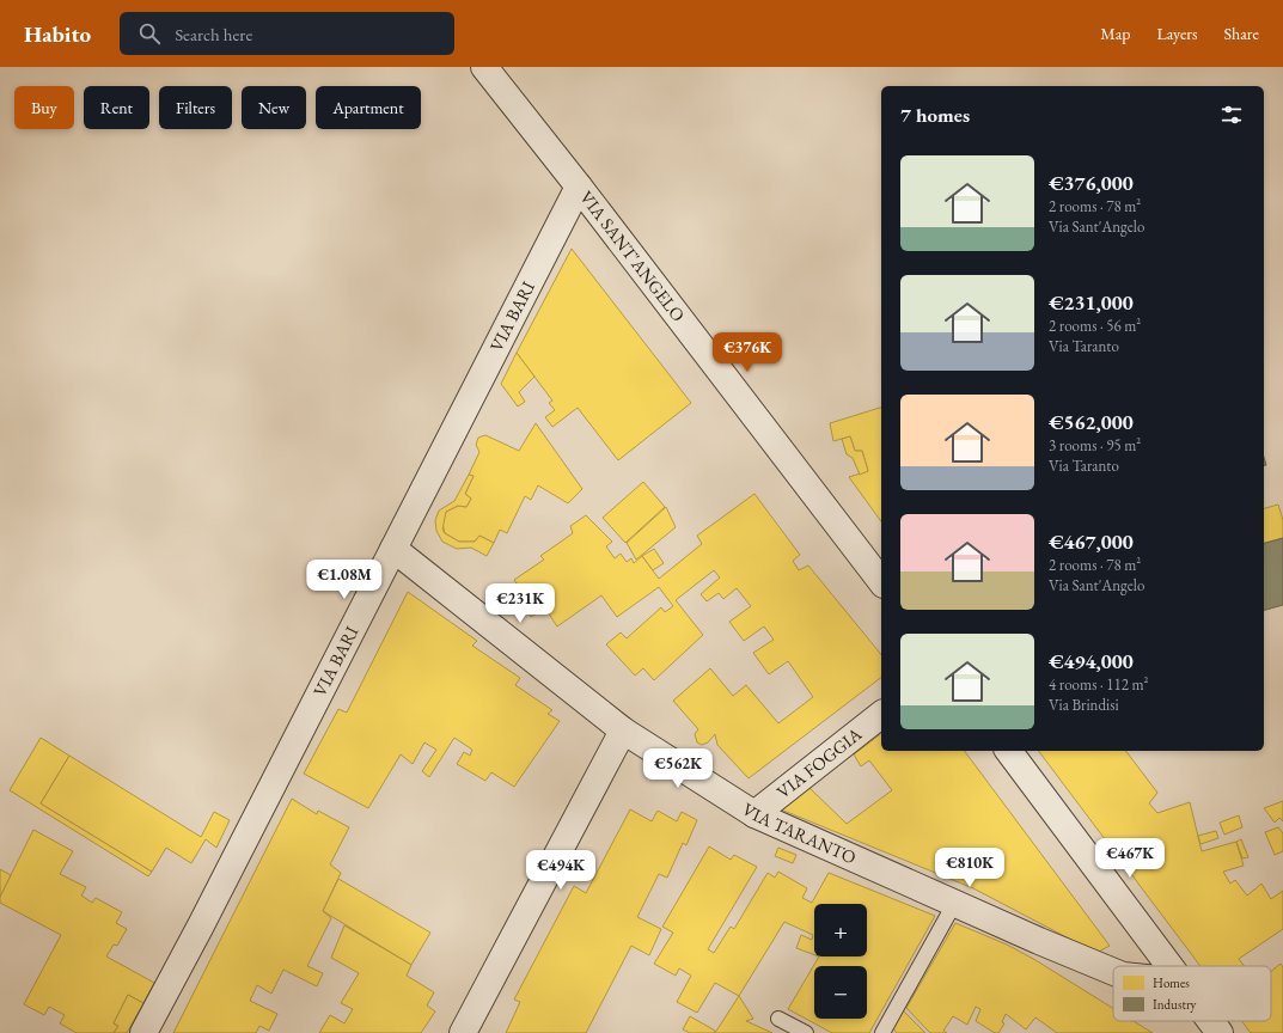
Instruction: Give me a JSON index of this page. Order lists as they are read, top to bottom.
{
  "streets": {
    "street": [
      "VIA SANT'ANGELO",
      "VIA BARI",
      "VIA FOGGIA",
      "VIA TARANTO"
    ]
  },
  "crossings": [
    ["VIA SANT'ANGELO", "VIA BARI"],
    ["VIA BARI", "VIA TARANTO"],
    ["VIA FOGGIA", "VIA TARANTO"]
  ],
  "legend": ["Homes", "Industry"],
  "page": {
    "header": "Habito",
    "search": "Search here",
    "nav": ["Map", "Layers", "Share"],
    "chip": [
      "Buy",
      "Rent",
      "Filters",
      "New",
      "Apartment"
    ],
    "heading": "7 homes",
    "list": [
      {
        "name": "€376,000",
        "note": "2 rooms · 78 m² · Via Sant'Angelo"
      },
      {
        "name": "€231,000",
        "note": "2 rooms · 56 m² · Via Taranto"
      },
      {
        "name": "€562,000",
        "note": "3 rooms · 95 m² · Via Taranto"
      },
      {
        "name": "€467,000",
        "note": "2 rooms · 78 m² · Via Sant'Angelo"
      },
      {
        "name": "€494,000",
        "note": "4 rooms · 112 m² · Via Brindisi"
      }
    ],
    "price": [
      "€376K",
      "€1.08M",
      "€231K",
      "€562K",
      "€467K",
      "€810K",
      "€494K"
    ],
    "map_buttons": ["+", "−"]
  }
}
